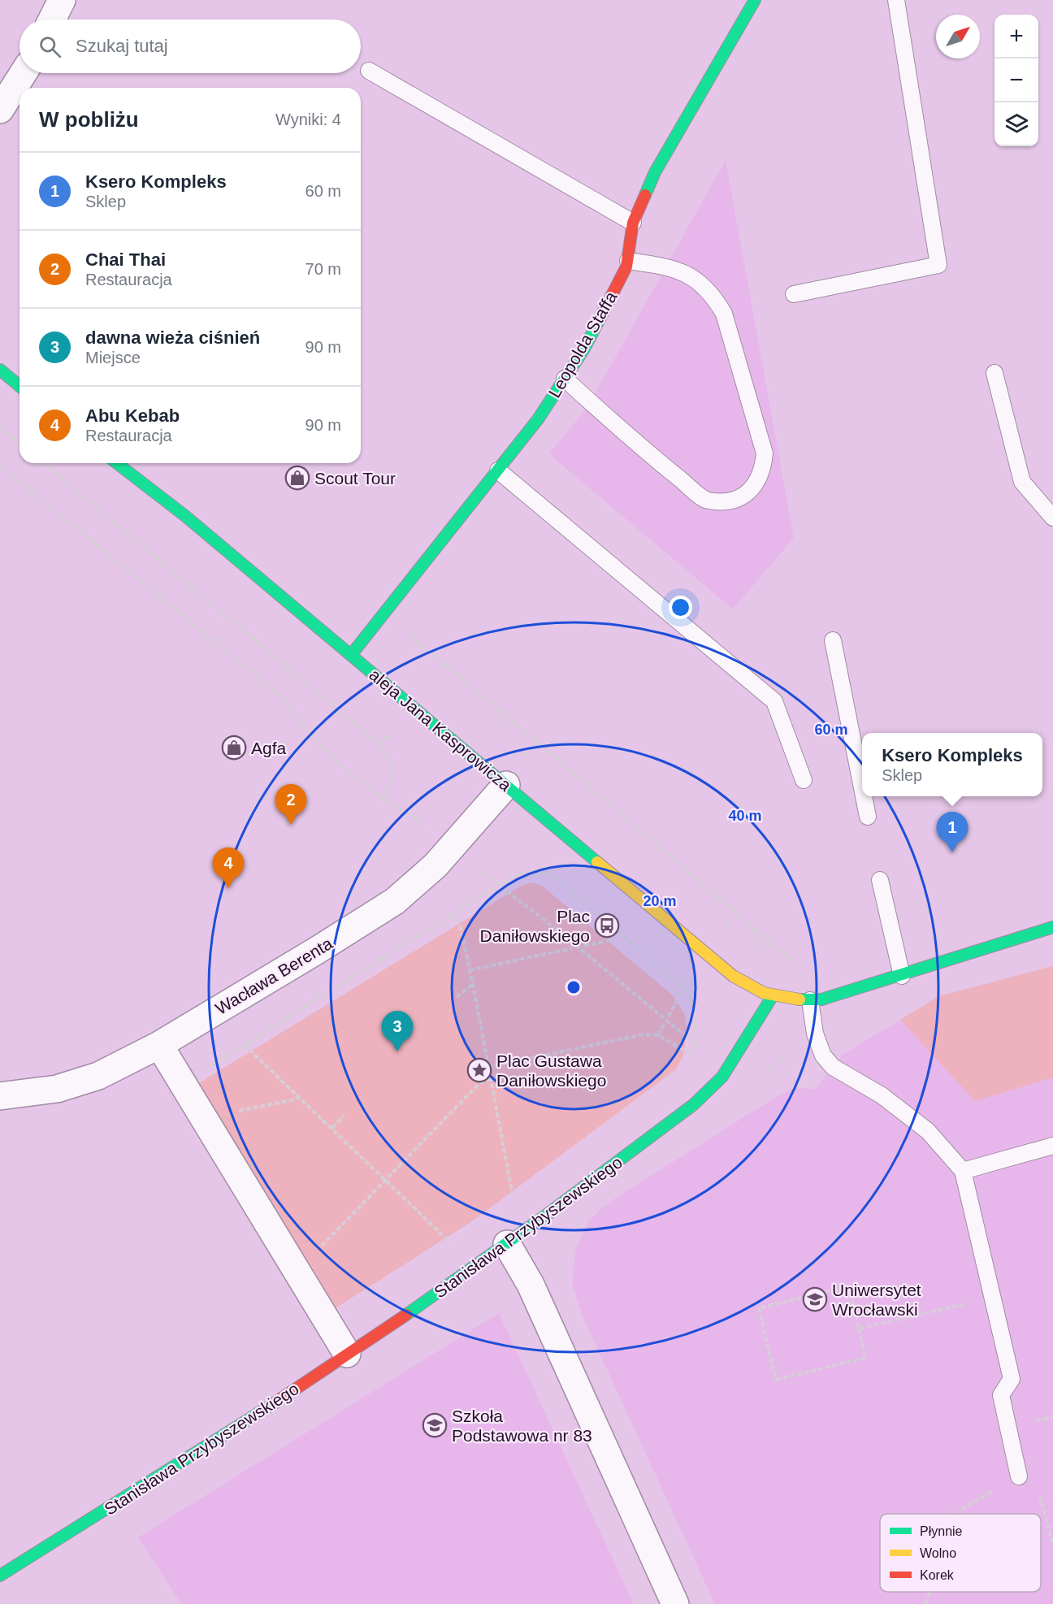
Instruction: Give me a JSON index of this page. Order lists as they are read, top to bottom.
{
  "streets": {
    "street": [
      "Leopolda Staffa",
      "aleja Jana Kasprowicza",
      "Wacława Berenta",
      "Stanisława Przybyszewskiego"
    ]
  },
  "crossings": [
    ["Leopolda Staffa", "aleja Jana Kasprowicza"],
    ["aleja Jana Kasprowicza", "Wacława Berenta"],
    ["aleja Jana Kasprowicza", "Stanisława Przybyszewskiego"]
  ],
  "places": {
    "shop": ["Scout Tour", "Agfa"],
    "bus stop": ["Plac Daniłowskiego"],
    "place": ["Plac Gustawa Daniłowskiego"],
    "school or university": ["Uniwersytet Wrocławski", "Szkoła Podstawowa nr 83"]
  },
  "legend": ["Płynnie", "Wolno", "Korek"],
  "north": "top right",
  "page": {
    "map_buttons": ["+", "−"],
    "search": "Szukaj tutaj",
    "heading": ["W pobliżu", "Wyniki: 4"],
    "list": [
      {
        "mark": "1",
        "name": "Ksero Kompleks",
        "note": "Sklep",
        "value": "60 m"
      },
      {
        "mark": "2",
        "name": "Chai Thai",
        "note": "Restauracja",
        "value": "70 m"
      },
      {
        "mark": "3",
        "name": "dawna wieża ciśnień",
        "note": "Miejsce",
        "value": "90 m"
      },
      {
        "mark": "4",
        "name": "Abu Kebab",
        "note": "Restauracja",
        "value": "90 m"
      }
    ],
    "popup": ["Ksero Kompleks", "Sklep"],
    "pins": [
      "2",
      "1",
      "4",
      "3"
    ]
  },
  "rings": ["60 m", "40 m", "20 m"]
}
